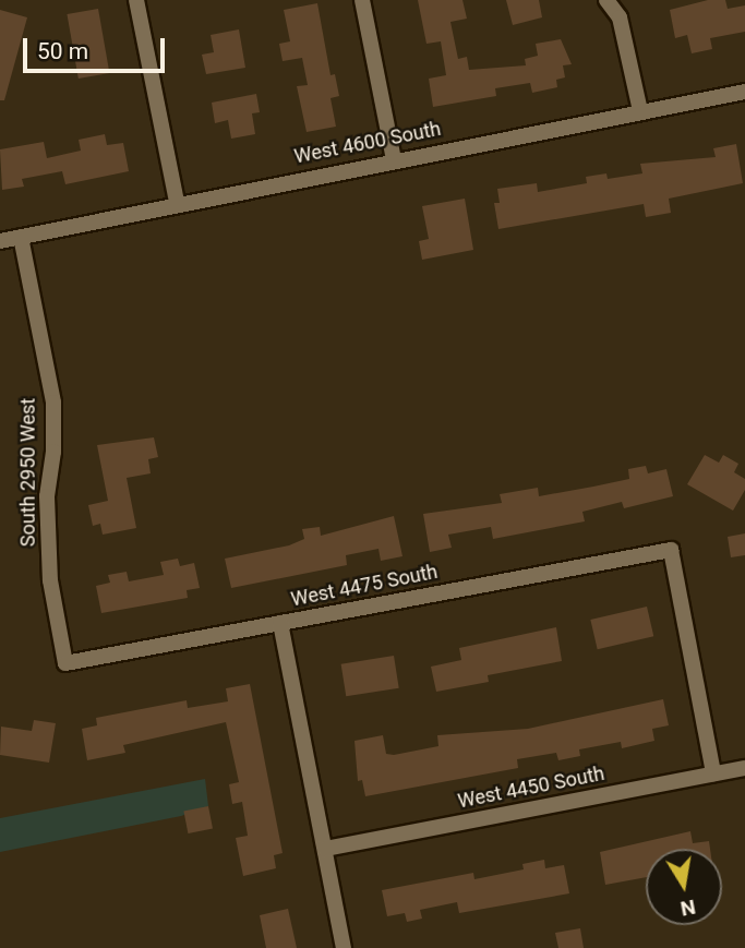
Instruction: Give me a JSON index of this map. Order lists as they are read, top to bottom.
{
  "streets": {
    "street": [
      "West 4600 South",
      "South 2950 West",
      "West 4475 South",
      "West 4450 South"
    ]
  },
  "crossings": [
    ["West 4600 South", "South 2950 West"],
    ["South 2950 West", "West 4475 South"],
    ["West 4475 South", "West 4450 South"]
  ],
  "scale_bar": "50 m",
  "north": "bottom"
}
